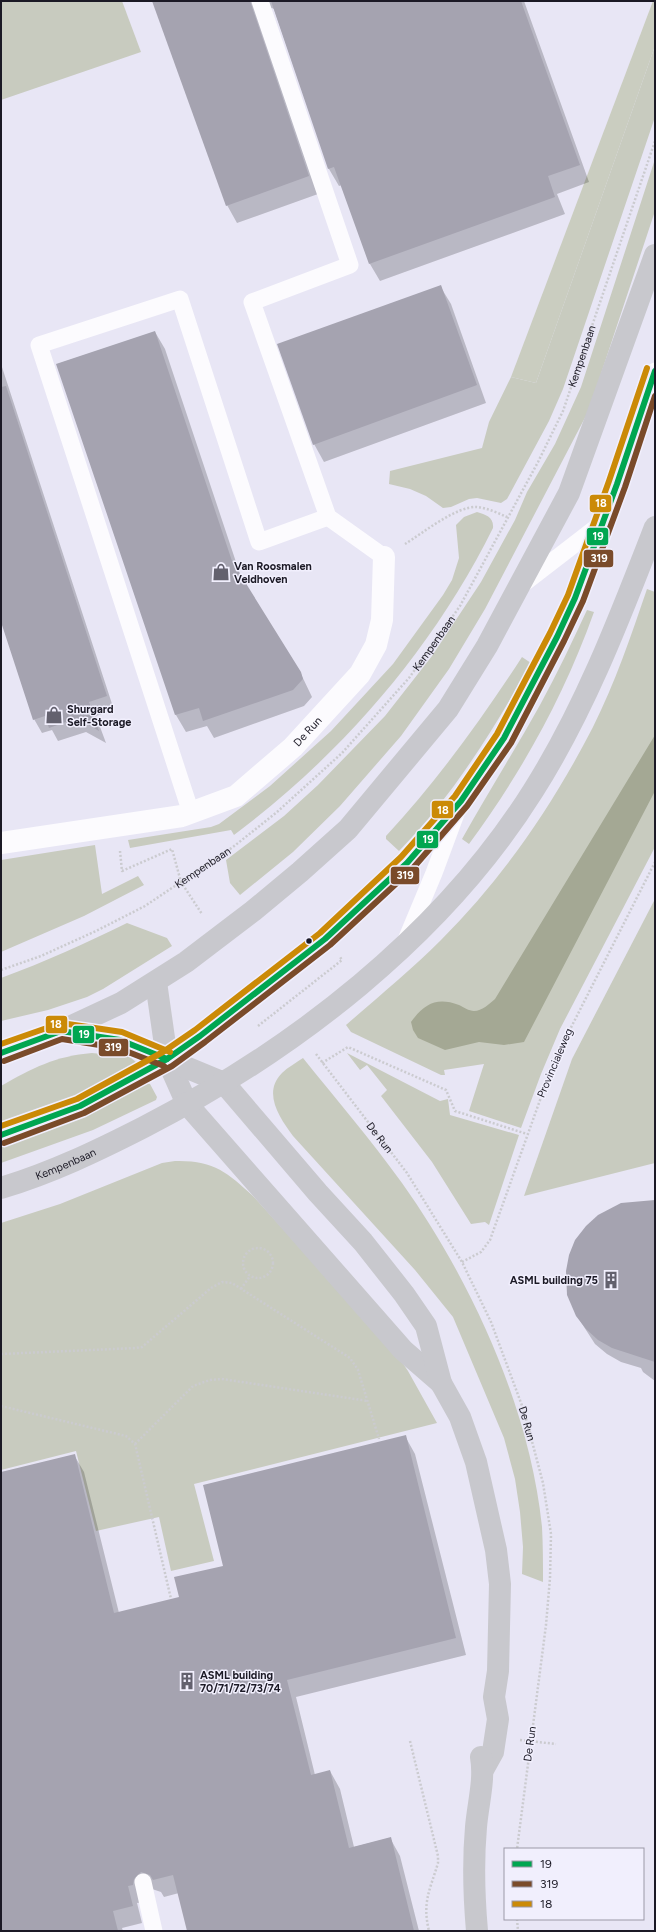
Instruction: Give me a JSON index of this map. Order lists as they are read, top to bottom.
{
  "streets": {
    "main road": ["Kempenbaan"],
    "street": ["De Run"],
    "path": ["Provincialeweg"]
  },
  "crossings": [
    ["De Run", "Provincialeweg"]
  ],
  "places": {
    "shop": ["Van Roosmalen Veldhoven", "Shurgard Self-Storage"],
    "building": ["ASML building 75", "ASML building 70/71/72/73/74"]
  },
  "lines": ["transit line 18", "transit line 19", "transit line 319"],
  "legend": ["19", "319", "18"]
}
